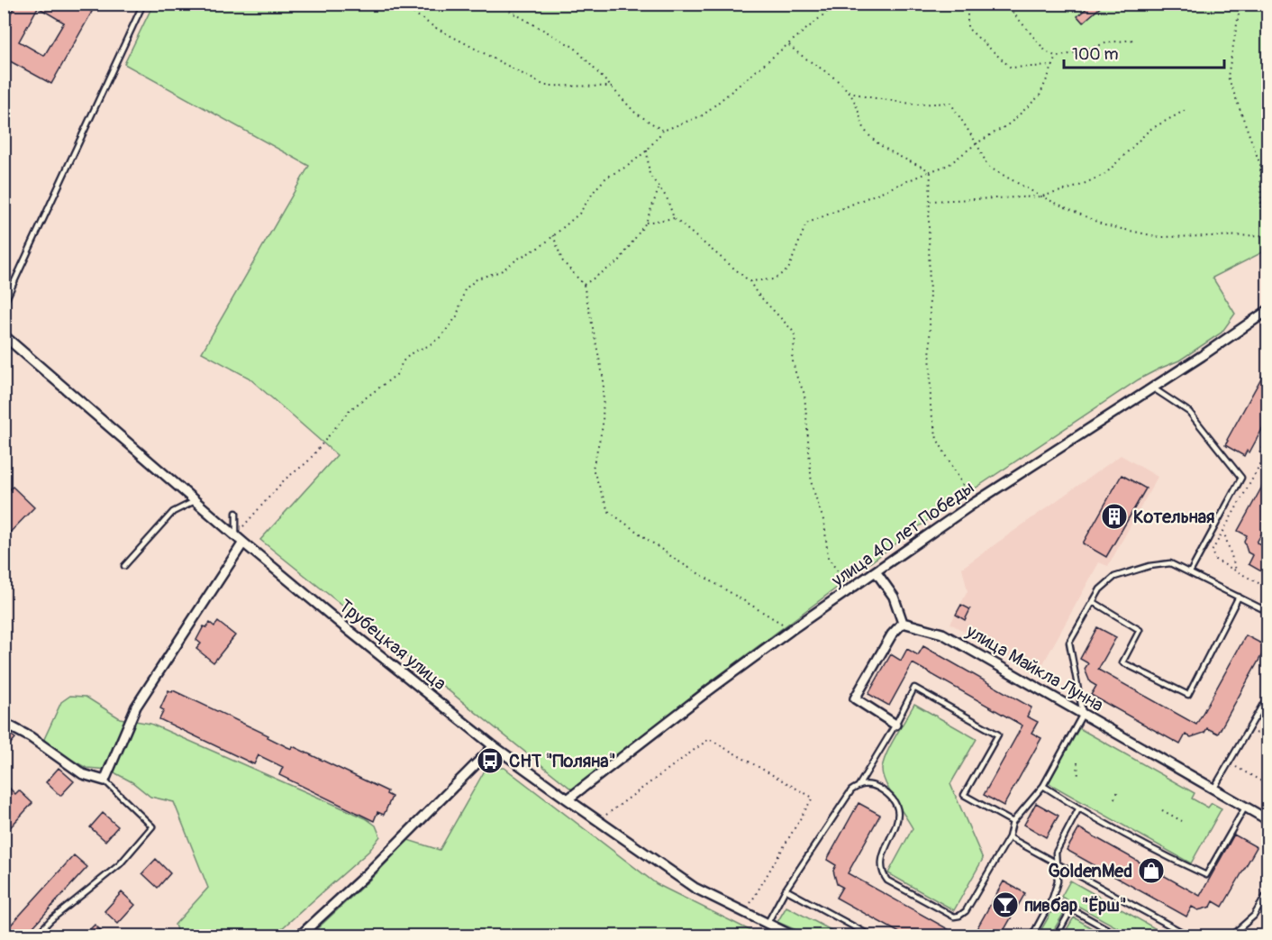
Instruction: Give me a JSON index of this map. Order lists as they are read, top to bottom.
{
  "streets": {
    "street": ["улица 40 лет Победы", "Трубецкая улица", "улица Майкла Лунна"]
  },
  "crossings": [
    ["улица 40 лет Победы", "Трубецкая улица"]
  ],
  "places": {
    "building": ["Котельная"],
    "bus stop": ["СНТ \"Поляна\""],
    "shop": ["GoldenMed"],
    "bar": ["пивбар \"Ёрш\""]
  },
  "scale_bar": "100 m"
}
